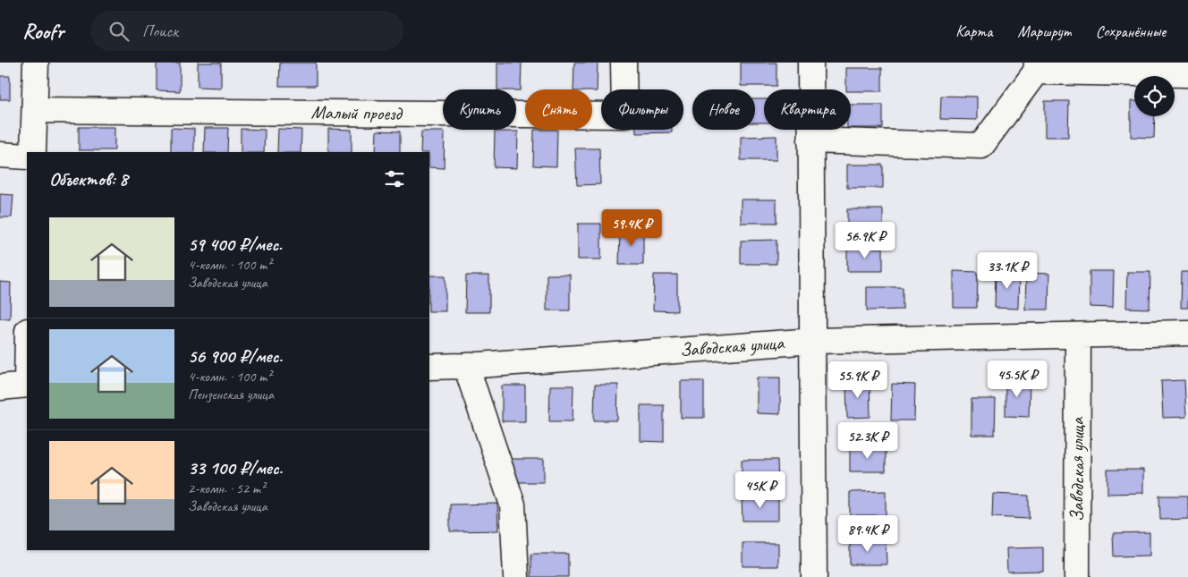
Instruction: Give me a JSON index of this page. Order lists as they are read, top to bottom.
{
  "streets": {
    "street": ["Малый проезд", "Заводская улица"]
  },
  "page": {
    "header": "Roofr",
    "search": "Поиск",
    "nav": ["Карта", "Маршрут", "Сохранённые"],
    "chip": [
      "Купить",
      "Снять",
      "Фильтры",
      "Новое",
      "Квартира"
    ],
    "heading": "Объектов: 8",
    "list": [
      {
        "name": "59 400 ₽/мес.",
        "note": "4-комн. · 100 m² · Заводская улица"
      },
      {
        "name": "56 900 ₽/мес.",
        "note": "4-комн. · 100 m² · Пензенская улица"
      },
      {
        "name": "33 100 ₽/мес.",
        "note": "2-комн. · 52 m² · Заводская улица"
      }
    ],
    "price": [
      "59.4K ₽",
      "56.9K ₽",
      "33.1K ₽",
      "45.5K ₽",
      "55.9K ₽",
      "52.3K ₽",
      "45K ₽",
      "89.4K ₽"
    ]
  }
}
